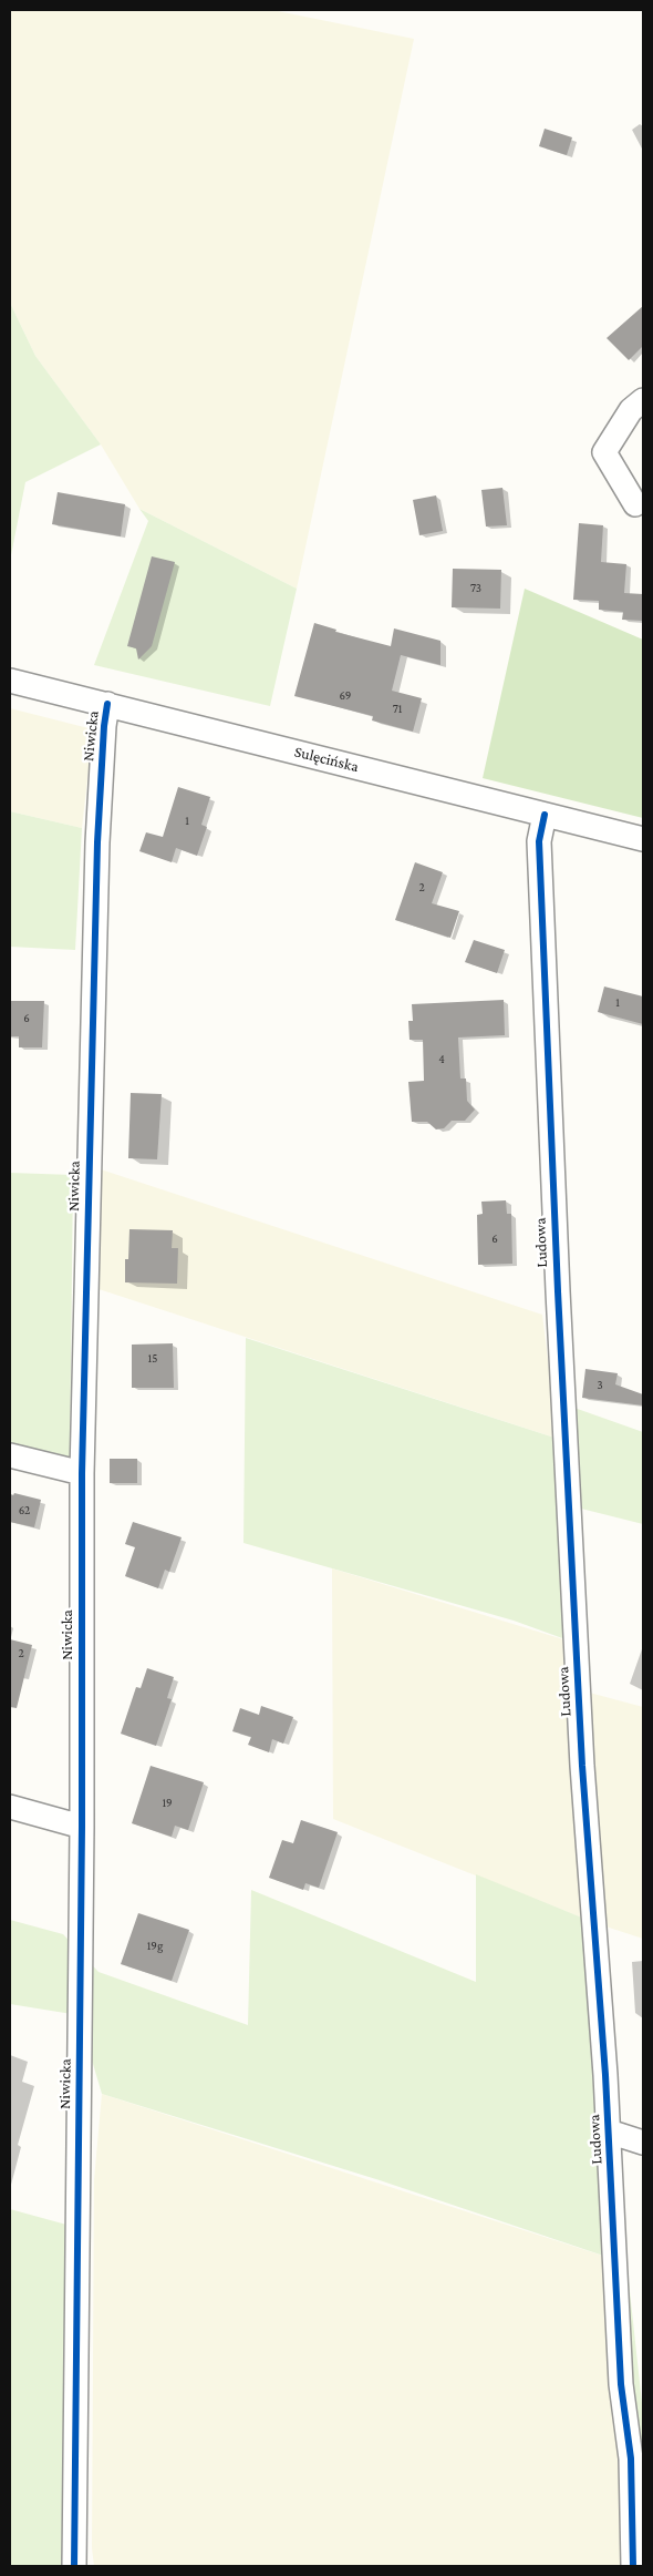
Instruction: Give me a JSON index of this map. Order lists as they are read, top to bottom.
{
  "streets": {
    "street": ["Niwicka", "Sulęcińska", "Ludowa"]
  },
  "crossings": [
    ["Niwicka", "Sulęcińska"],
    ["Sulęcińska", "Ludowa"]
  ],
  "house_numbers": [
    "73",
    "69",
    "71",
    "1",
    "2",
    "1",
    "6",
    "4",
    "6",
    "15",
    "3",
    "62",
    "2",
    "19",
    "19g"
  ]
}
